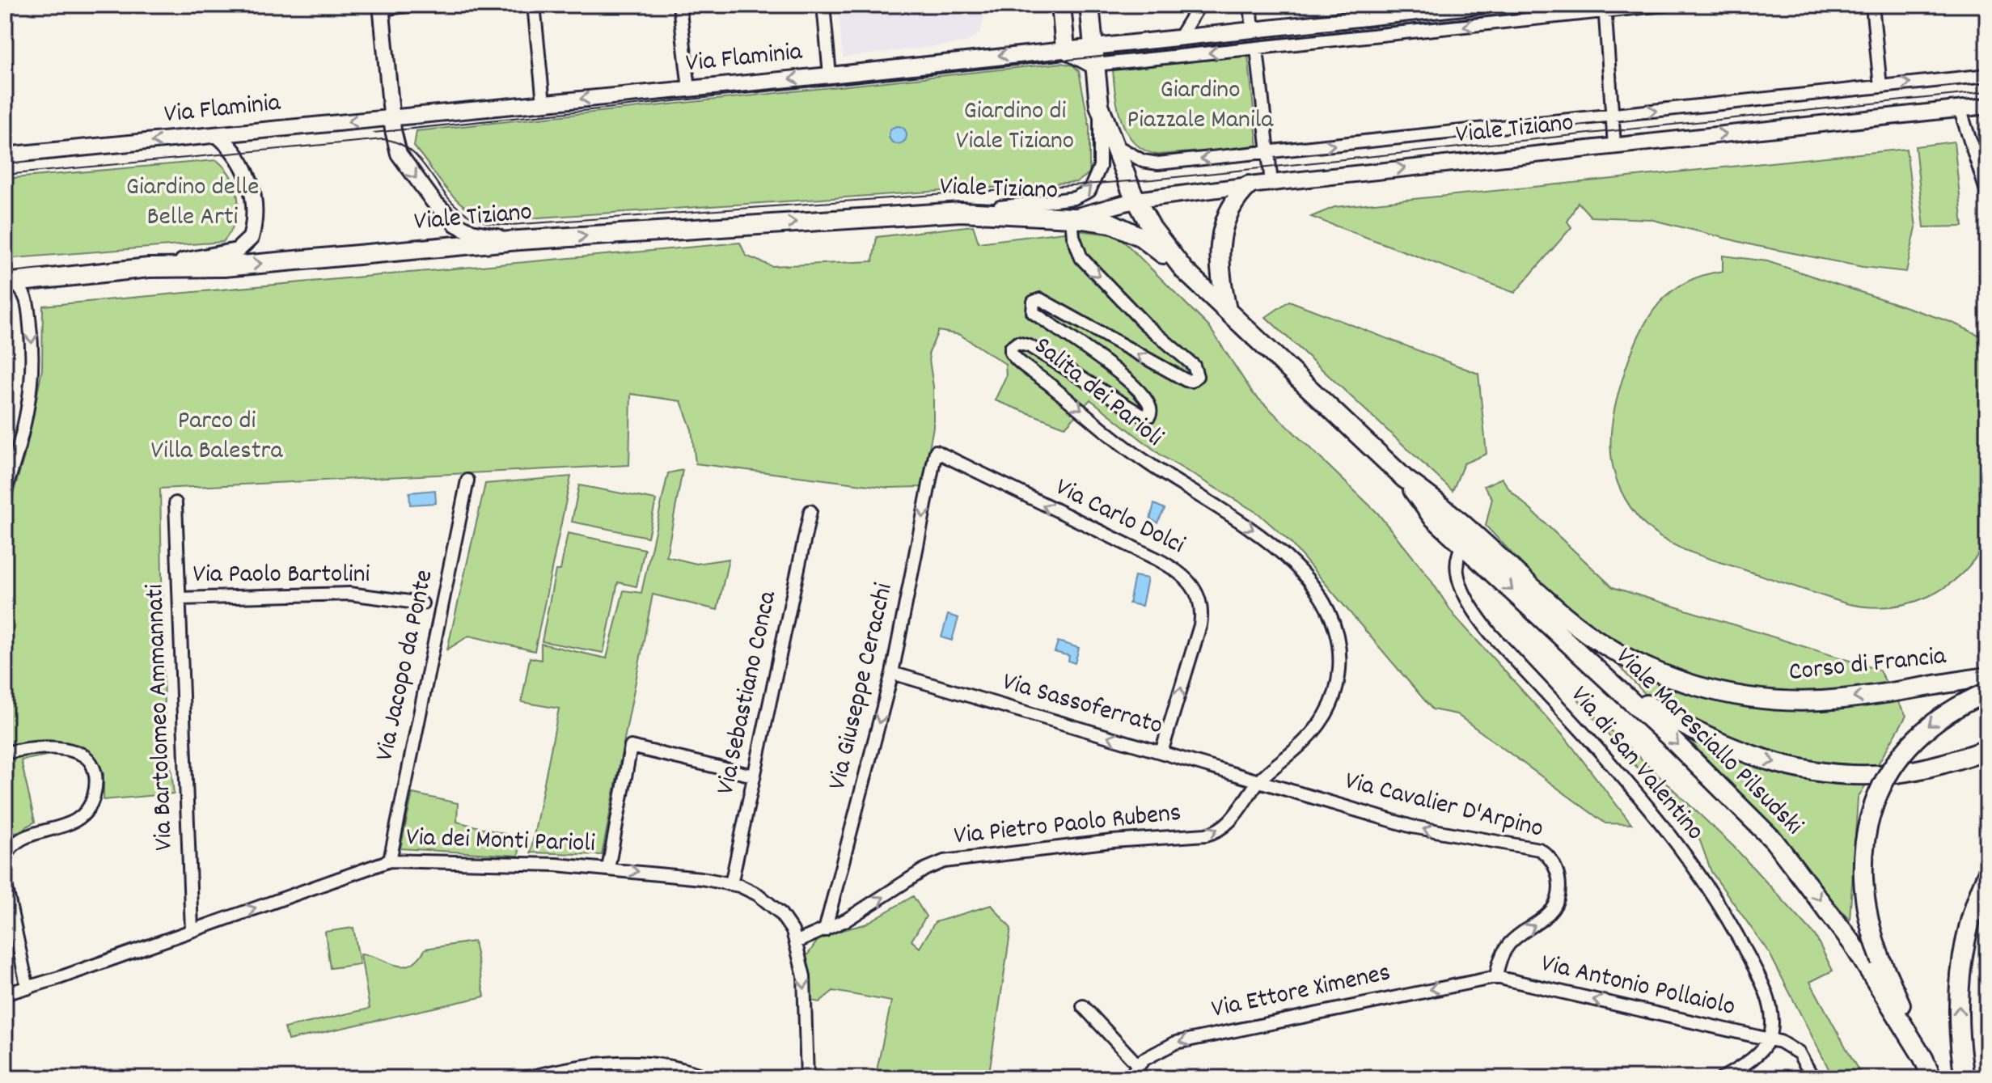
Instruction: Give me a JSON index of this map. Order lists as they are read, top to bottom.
{
  "streets": {
    "main road": ["Viale Tiziano", "Corso di Francia", "Viale Maresciallo Pilsudski"],
    "street": [
      "Via Flaminia",
      "Salita dei Parioli",
      "Via Carlo Dolci",
      "Via Paolo Bartolini",
      "Via Jacopo da Ponte",
      "Via Giuseppe Ceracchi",
      "Via Sebastiano Conca",
      "Via Sassoferrato",
      "Via Bartolomeo Ammannati",
      "Via di San Valentino",
      "Via Cavalier D'Arpino",
      "Via Pietro Paolo Rubens",
      "Via dei Monti Parioli",
      "Via Antonio Pollaiolo",
      "Via Ettore Ximenes"
    ]
  },
  "crossings": [
    ["Viale Tiziano", "Salita dei Parioli"],
    ["Salita dei Parioli", "Via Sassoferrato"],
    ["Salita dei Parioli", "Via Cavalier D'Arpino"],
    ["Salita dei Parioli", "Via Pietro Paolo Rubens"],
    ["Via Carlo Dolci", "Via Giuseppe Ceracchi"],
    ["Via Carlo Dolci", "Via Sassoferrato"],
    ["Via Paolo Bartolini", "Via Bartolomeo Ammannati"],
    ["Via Jacopo da Ponte", "Via dei Monti Parioli"],
    ["Corso di Francia", "Viale Maresciallo Pilsudski"],
    ["Via Giuseppe Ceracchi", "Via Sassoferrato"],
    ["Via Giuseppe Ceracchi", "Via Pietro Paolo Rubens"],
    ["Via Sebastiano Conca", "Via dei Monti Parioli"],
    ["Via Sassoferrato", "Via Cavalier D'Arpino"],
    ["Via Sassoferrato", "Via Pietro Paolo Rubens"],
    ["Via Bartolomeo Ammannati", "Via dei Monti Parioli"],
    ["Viale Maresciallo Pilsudski", "Via di San Valentino"],
    ["Via di San Valentino", "Via Antonio Pollaiolo"],
    ["Via Cavalier D'Arpino", "Via Pietro Paolo Rubens"],
    ["Via Cavalier D'Arpino", "Via Antonio Pollaiolo"],
    ["Via Cavalier D'Arpino", "Via Ettore Ximenes"],
    ["Via Pietro Paolo Rubens", "Via dei Monti Parioli"],
    ["Via Antonio Pollaiolo", "Via Ettore Ximenes"]
  ],
  "one_way": [
    "Via Flaminia",
    "Viale Tiziano",
    "Via Carlo Dolci",
    "Via Giuseppe Ceracchi",
    "Via Sassoferrato",
    "Viale Maresciallo Pilsudski",
    "Via Pietro Paolo Rubens",
    "Via Antonio Pollaiolo",
    "Via Ettore Ximenes"
  ],
  "parks": [
    "Giardino Piazzale Manila",
    "Giardino di Viale Tiziano",
    "Giardino delle Belle Arti",
    "Parco di Villa Balestra"
  ]
}
